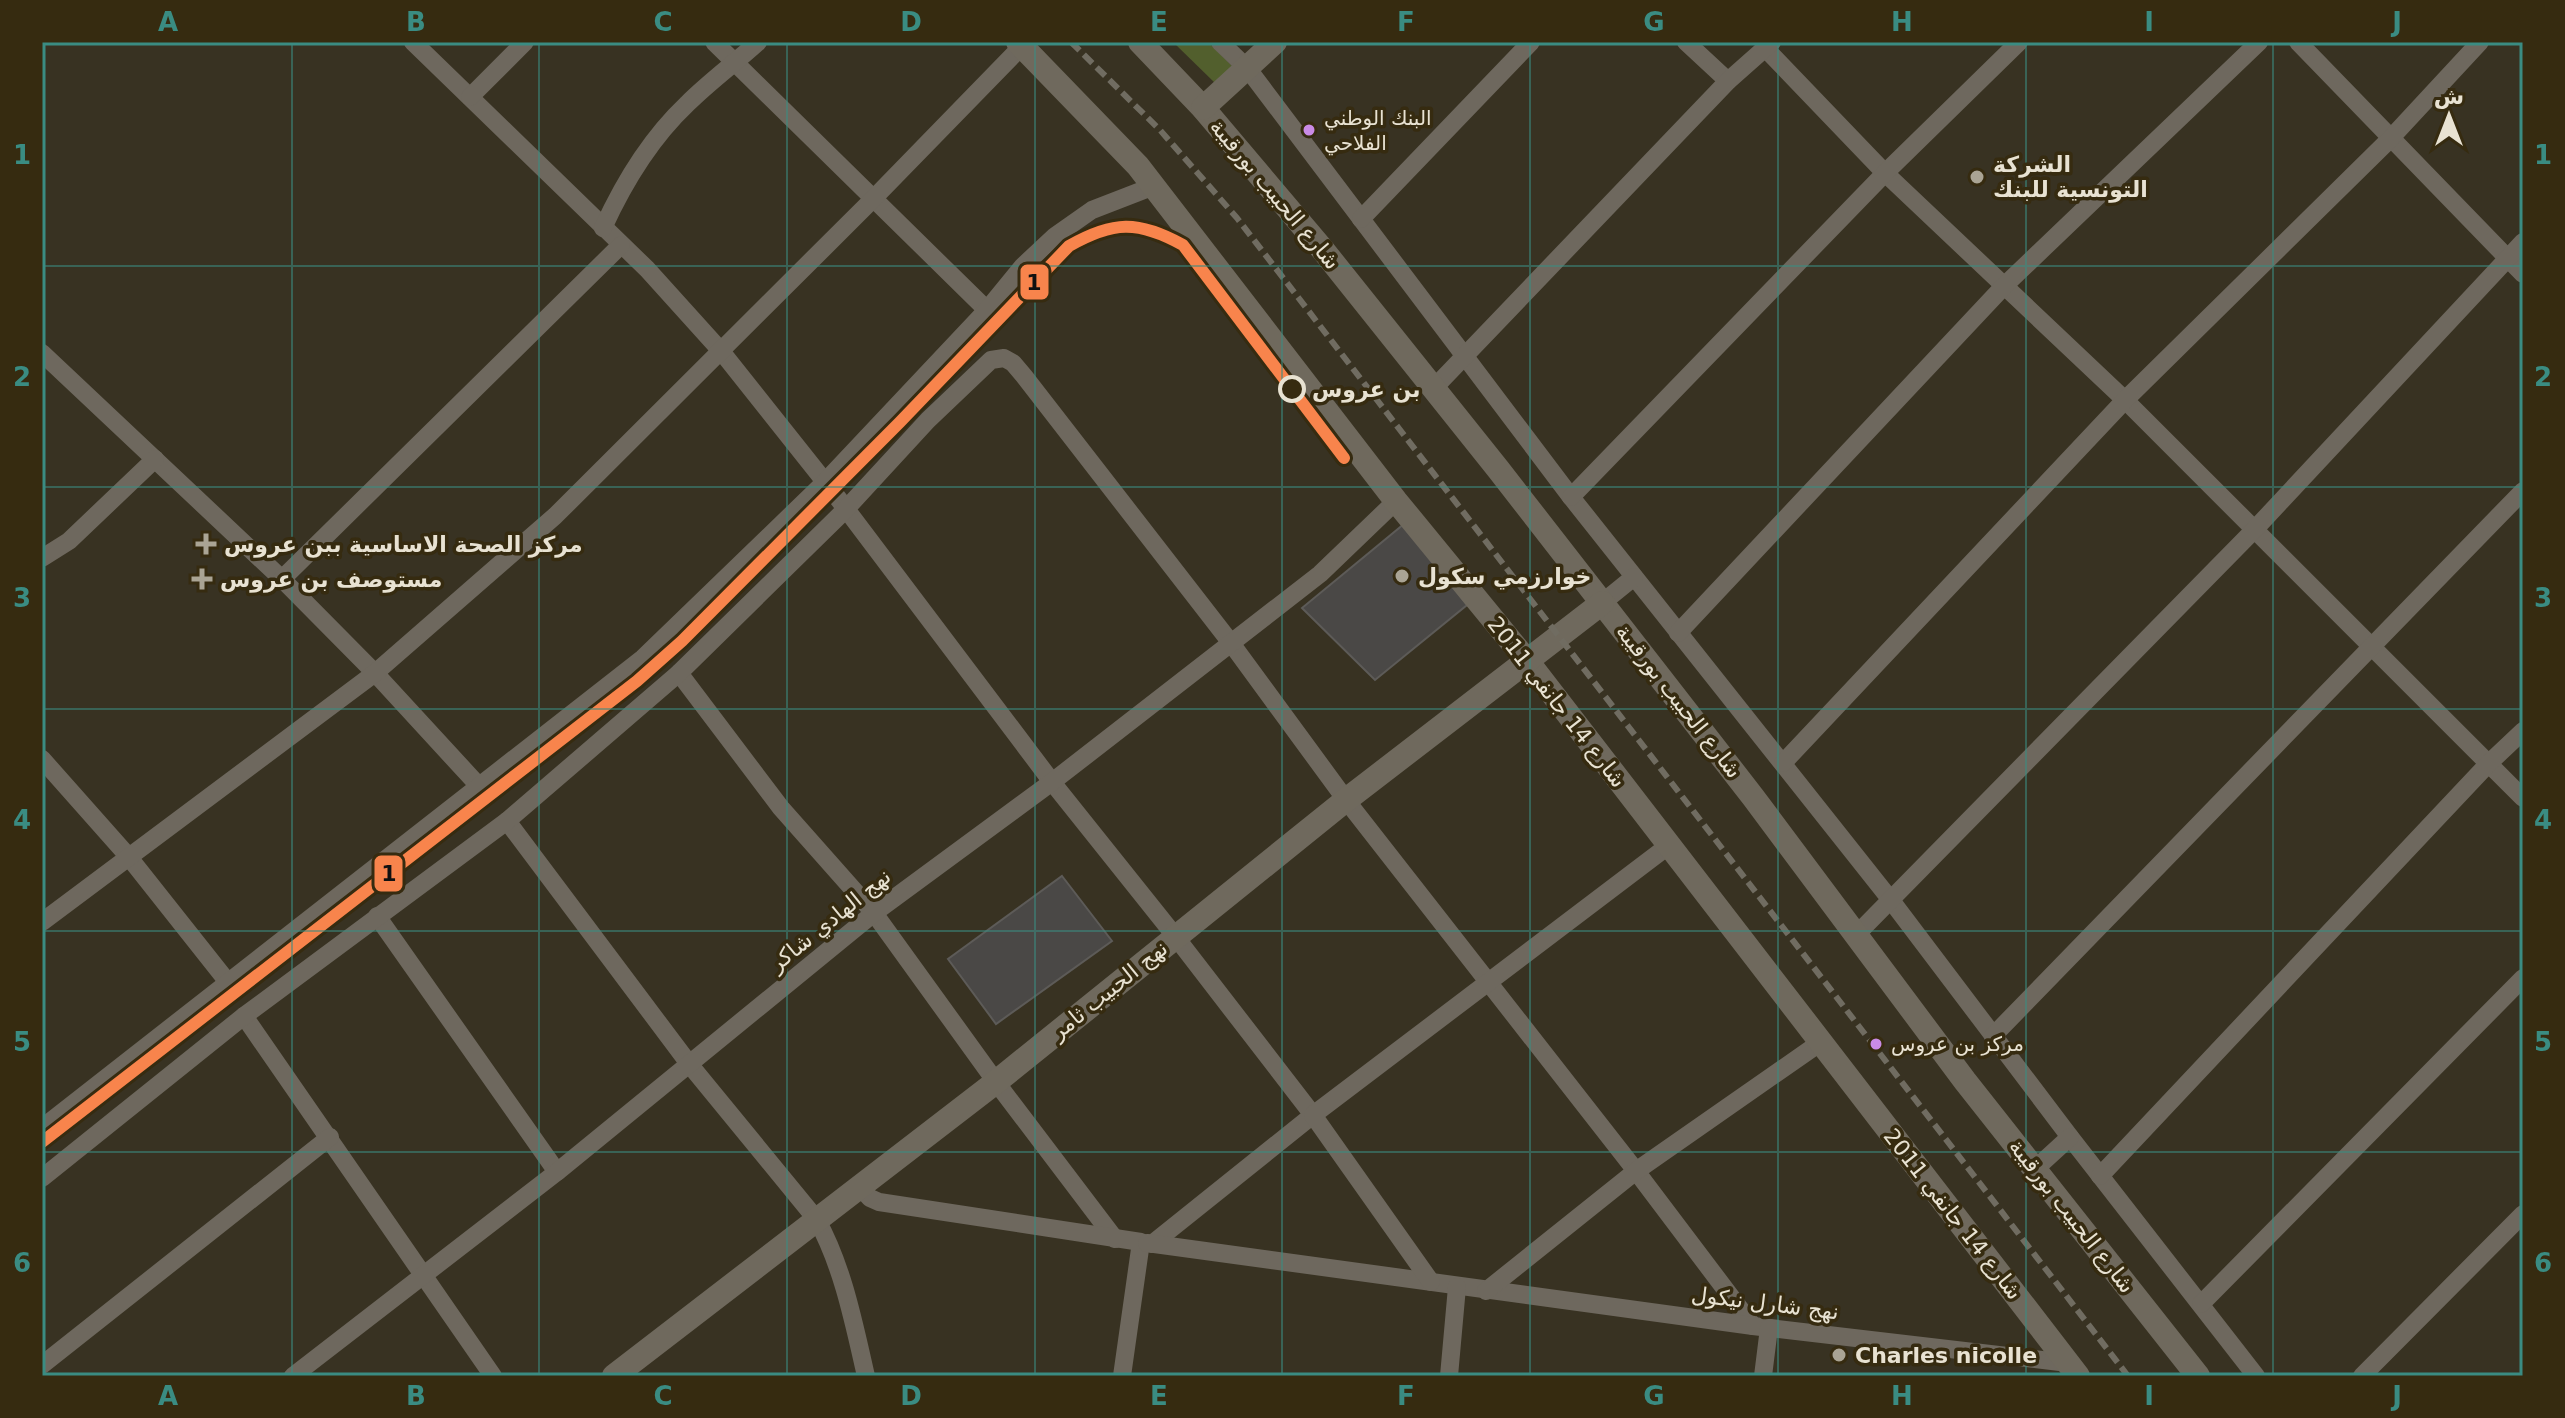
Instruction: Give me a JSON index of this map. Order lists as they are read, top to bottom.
{
  "streets": {
    "street": [
      "شارع الحبيب بورقيبة",
      "شارع 14 جانفي 2011",
      "نهج الهادي شاكر",
      "نهج الحبيب ثامر",
      "نهج شارل نيكول"
    ]
  },
  "crossings": [
    ["شارع الحبيب بورقيبة", "نهج الحبيب ثامر"],
    ["شارع 14 جانفي 2011", "نهج الهادي شاكر"],
    ["شارع 14 جانفي 2011", "نهج الحبيب ثامر"],
    ["شارع 14 جانفي 2011", "نهج شارل نيكول"],
    ["نهج الحبيب ثامر", "نهج شارل نيكول"]
  ],
  "places": {
    "other": [
      "البنك الوطني الفلاحي",
      "الشركة التونسية للبنك",
      "بن عروس",
      "خوارزمي سكول",
      "مركز بن عروس",
      "Charles nicolle"
    ],
    "health": ["مركز الصحة الاساسية ببن عروس", "مستوصف بن عروس"]
  },
  "lines": ["transit line 1"],
  "north": "top",
  "grid": {
    "columns": [
      "A",
      "B",
      "C",
      "D",
      "E",
      "F",
      "G",
      "H",
      "I",
      "J"
    ],
    "rows": [
      "1",
      "2",
      "3",
      "4",
      "5",
      "6"
    ]
  }
}
